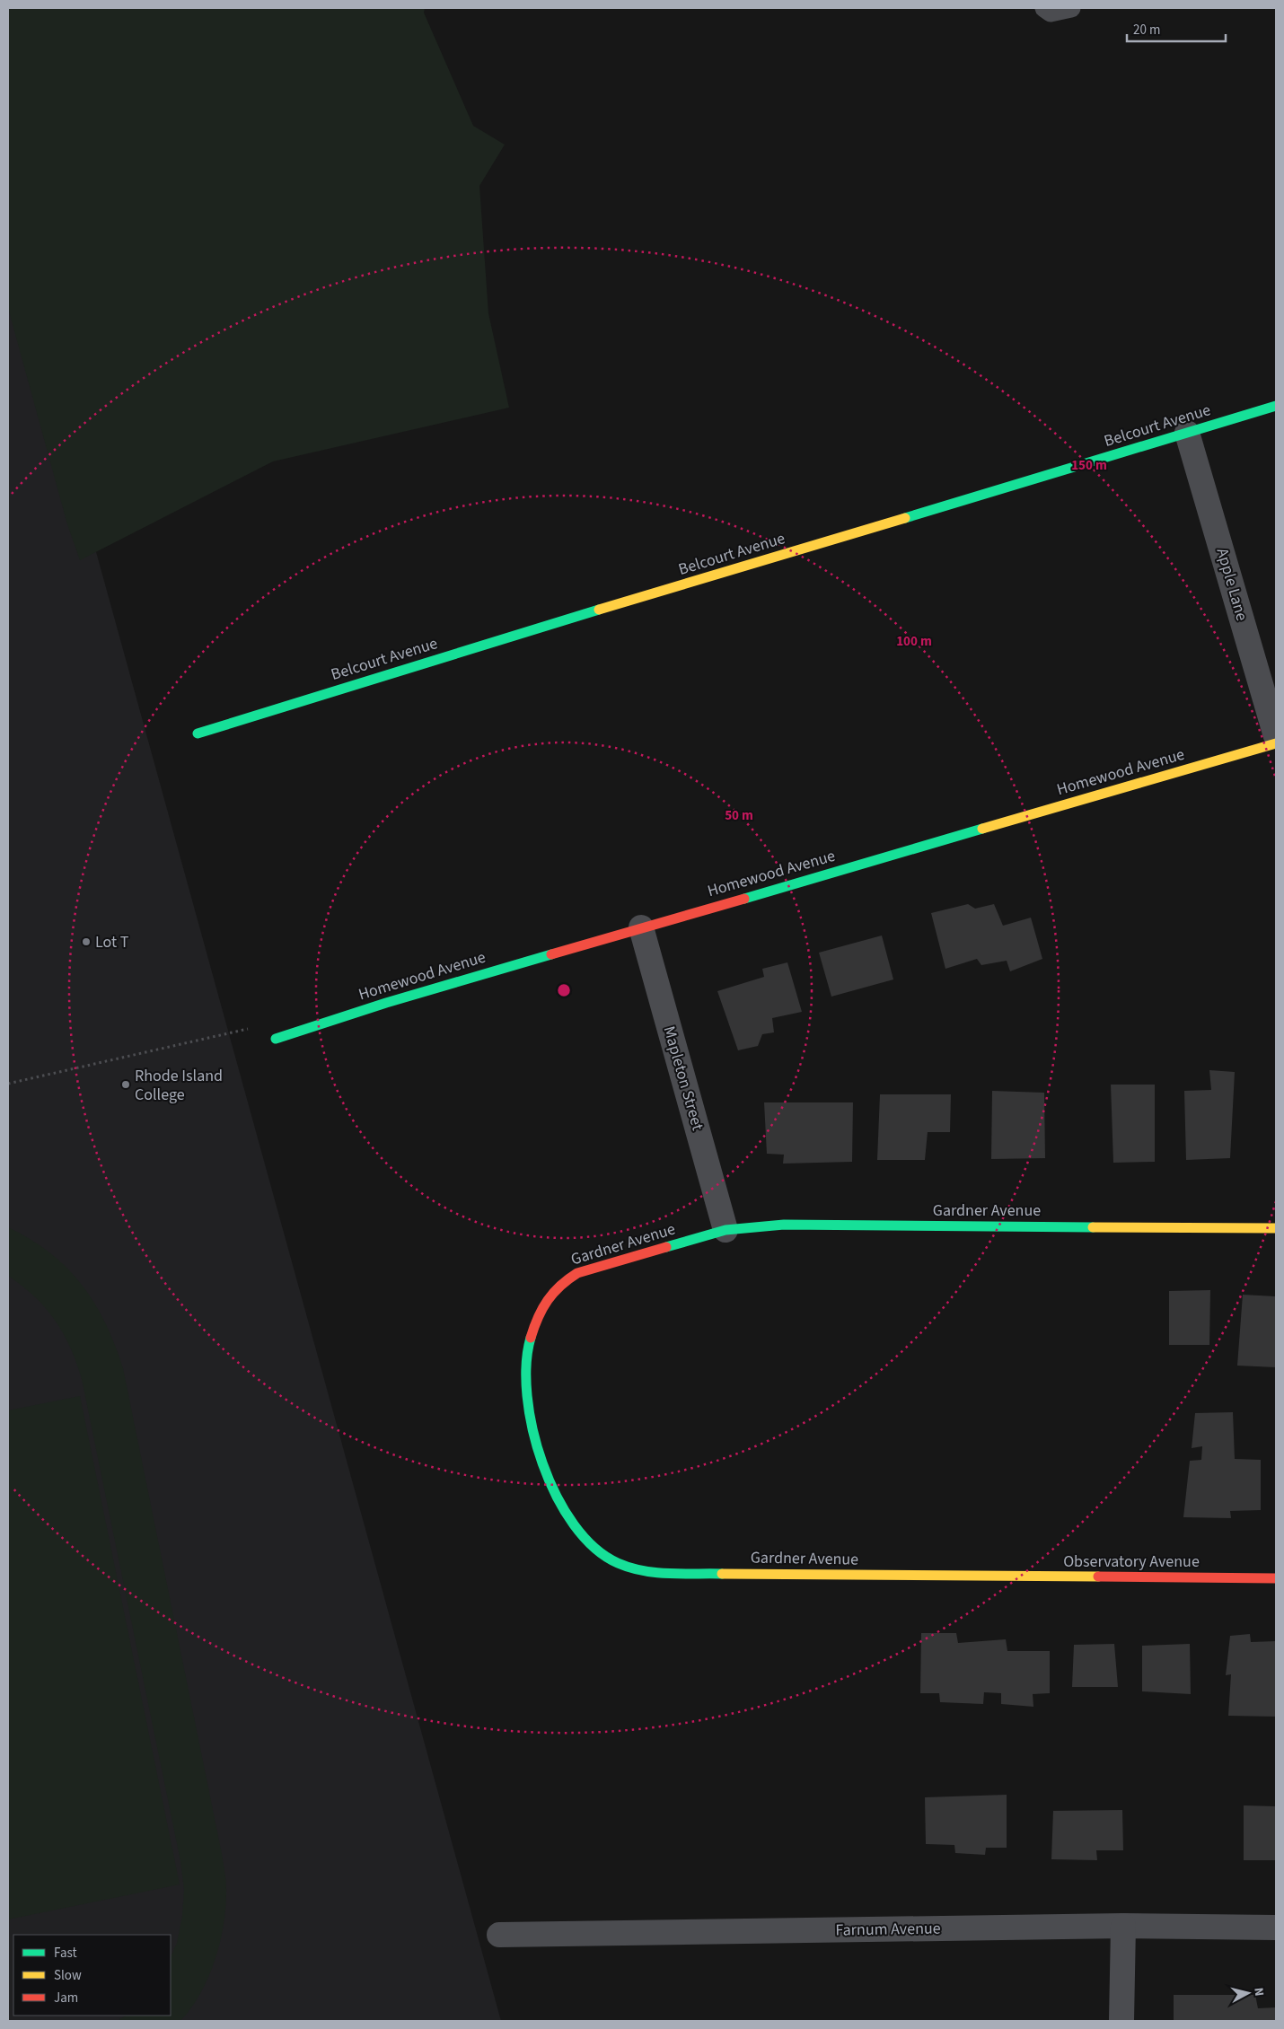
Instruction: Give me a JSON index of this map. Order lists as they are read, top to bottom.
{
  "streets": {
    "street": [
      "Belcourt Avenue",
      "Apple Lane",
      "Homewood Avenue",
      "Mapleton Street",
      "Gardner Avenue",
      "Observatory Avenue",
      "Farnum Avenue"
    ]
  },
  "crossings": [
    ["Belcourt Avenue", "Apple Lane"],
    ["Homewood Avenue", "Mapleton Street"],
    ["Mapleton Street", "Gardner Avenue"],
    ["Gardner Avenue", "Observatory Avenue"]
  ],
  "places": ["Lot T", "Rhode Island College"],
  "legend": ["Fast", "Slow", "Jam"],
  "scale_bar": "20 m",
  "north": "right",
  "rings": ["150 m", "100 m", "50 m"]
}
